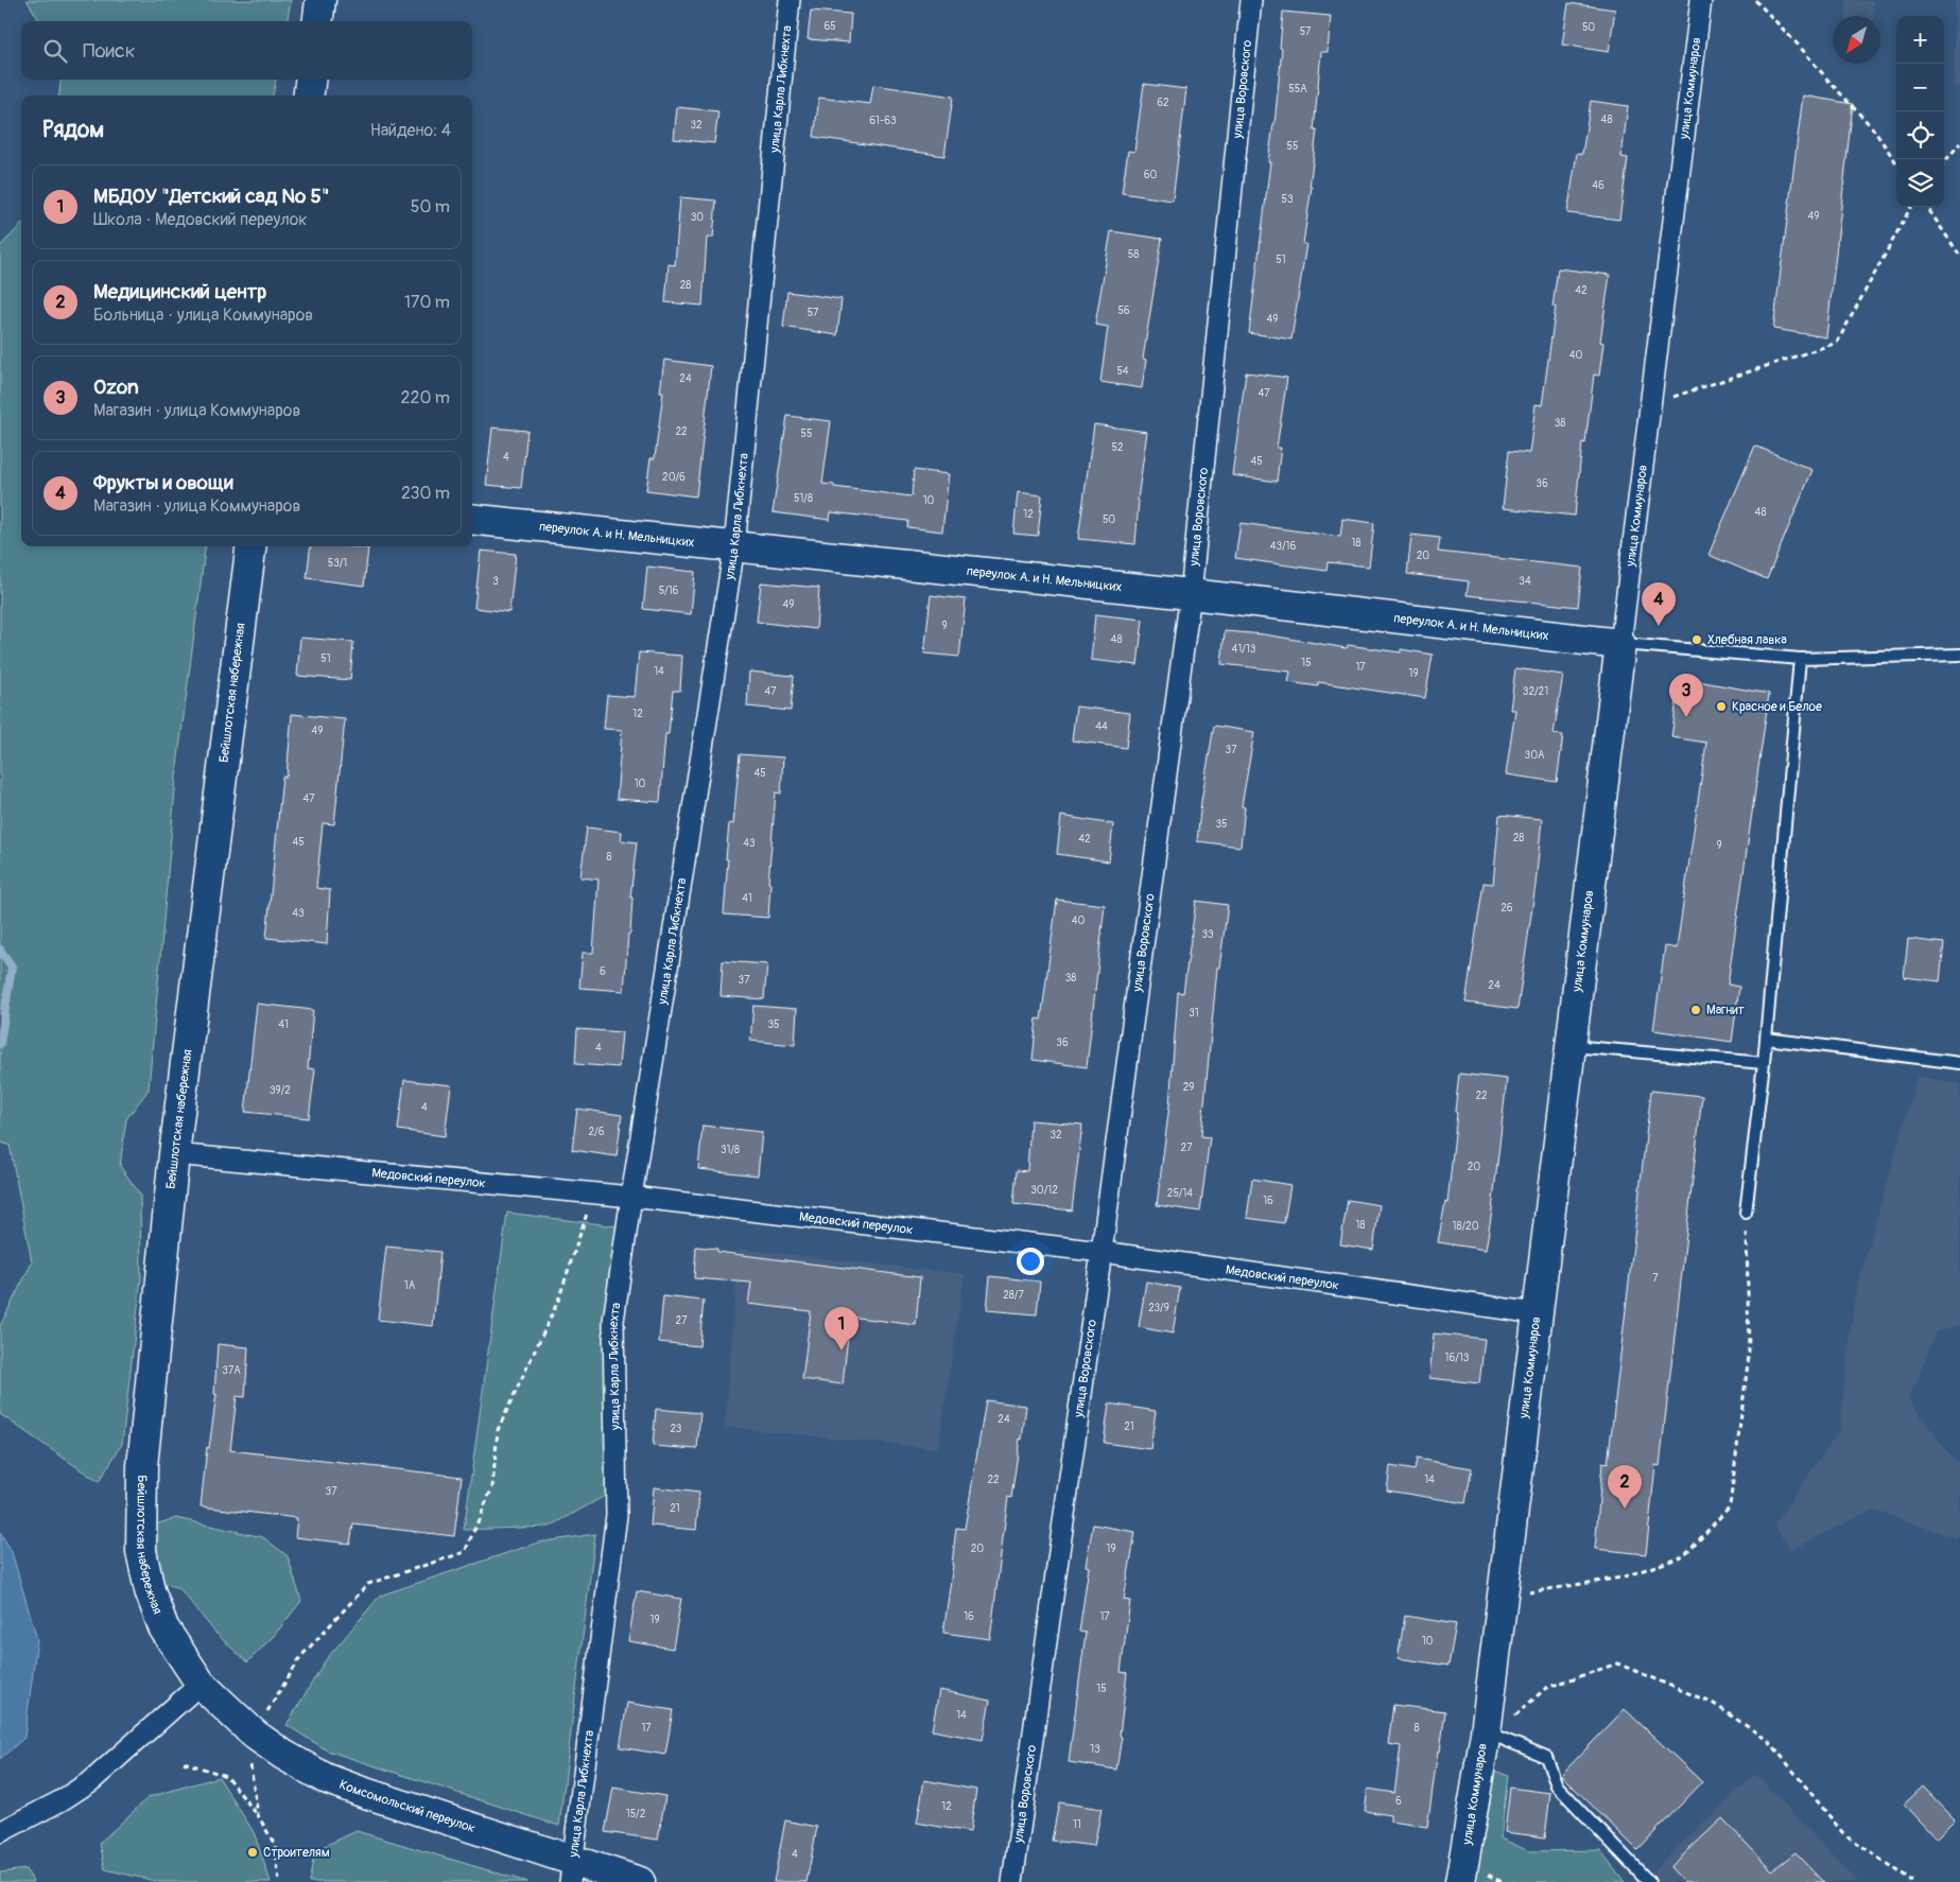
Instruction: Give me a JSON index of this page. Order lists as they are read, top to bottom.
{
  "streets": {
    "street": [
      "улица Карла Либкнехта",
      "улица Воровского",
      "улица Коммунаров",
      "переулок А. и Н. Мельницких",
      "Бейшлотская набережная",
      "Медовский переулок",
      "Комсомольский переулок"
    ]
  },
  "crossings": [
    ["улица Карла Либкнехта", "переулок А. и Н. Мельницких"],
    ["улица Карла Либкнехта", "Медовский переулок"],
    ["улица Карла Либкнехта", "Комсомольский переулок"],
    ["улица Воровского", "переулок А. и Н. Мельницких"],
    ["улица Воровского", "Медовский переулок"],
    ["улица Коммунаров", "переулок А. и Н. Мельницких"],
    ["улица Коммунаров", "Медовский переулок"],
    ["Бейшлотская набережная", "Медовский переулок"],
    ["Бейшлотская набережная", "Комсомольский переулок"]
  ],
  "places": [
    "Хлебная лавка",
    "Красное и Белое",
    "Магнит",
    "Строителям"
  ],
  "house_numbers": [
    "65",
    "50",
    "57",
    "55А",
    "62",
    "48",
    "61-63",
    "32",
    "55",
    "60",
    "46",
    "53",
    "49",
    "30",
    "58",
    "51",
    "28",
    "42",
    "56",
    "57",
    "49",
    "40",
    "54",
    "24",
    "47",
    "38",
    "22",
    "55",
    "52",
    "4",
    "45",
    "20/6",
    "36",
    "51/8",
    "10",
    "48",
    "12",
    "50",
    "18",
    "43/16",
    "20",
    "53/1",
    "3",
    "34",
    "5/16",
    "49",
    "9",
    "48",
    "41/13",
    "51",
    "15",
    "17",
    "14",
    "19",
    "47",
    "32/21",
    "12",
    "44",
    "49",
    "37",
    "30А",
    "45",
    "10",
    "47",
    "35",
    "28",
    "42",
    "45",
    "43",
    "9",
    "8",
    "41",
    "26",
    "43",
    "40",
    "33",
    "6",
    "38",
    "37",
    "24",
    "31",
    "41",
    "35",
    "36",
    "4",
    "29",
    "39/2",
    "22",
    "4",
    "2/6",
    "32",
    "27",
    "31/8",
    "20",
    "30/12",
    "25/14",
    "16",
    "18",
    "18/20",
    "7",
    "1А",
    "28/7",
    "23/9",
    "27",
    "16/13",
    "37А",
    "24",
    "21",
    "23",
    "22",
    "14",
    "37",
    "21",
    "20",
    "19",
    "16",
    "17",
    "19",
    "10",
    "15",
    "14",
    "17",
    "8",
    "13",
    "6",
    "12",
    "15/2",
    "11",
    "4"
  ],
  "north": "bottom left",
  "page": {
    "map_buttons": ["+", "−"],
    "search": "Поиск",
    "heading": ["Рядом", "Найдено: 4"],
    "list": [
      {
        "mark": "1",
        "name": "МБДОУ \"Детский сад № 5\"",
        "note": "Школа · Медовский переулок",
        "value": "50 m"
      },
      {
        "mark": "2",
        "name": "Медицинский центр",
        "note": "Больница · улица Коммунаров",
        "value": "170 m"
      },
      {
        "mark": "3",
        "name": "Ozon",
        "note": "Магазин · улица Коммунаров",
        "value": "220 m"
      },
      {
        "mark": "4",
        "name": "Фрукты и овощи",
        "note": "Магазин · улица Коммунаров",
        "value": "230 m"
      }
    ],
    "pins": [
      "4",
      "3",
      "1",
      "2"
    ]
  }
}
